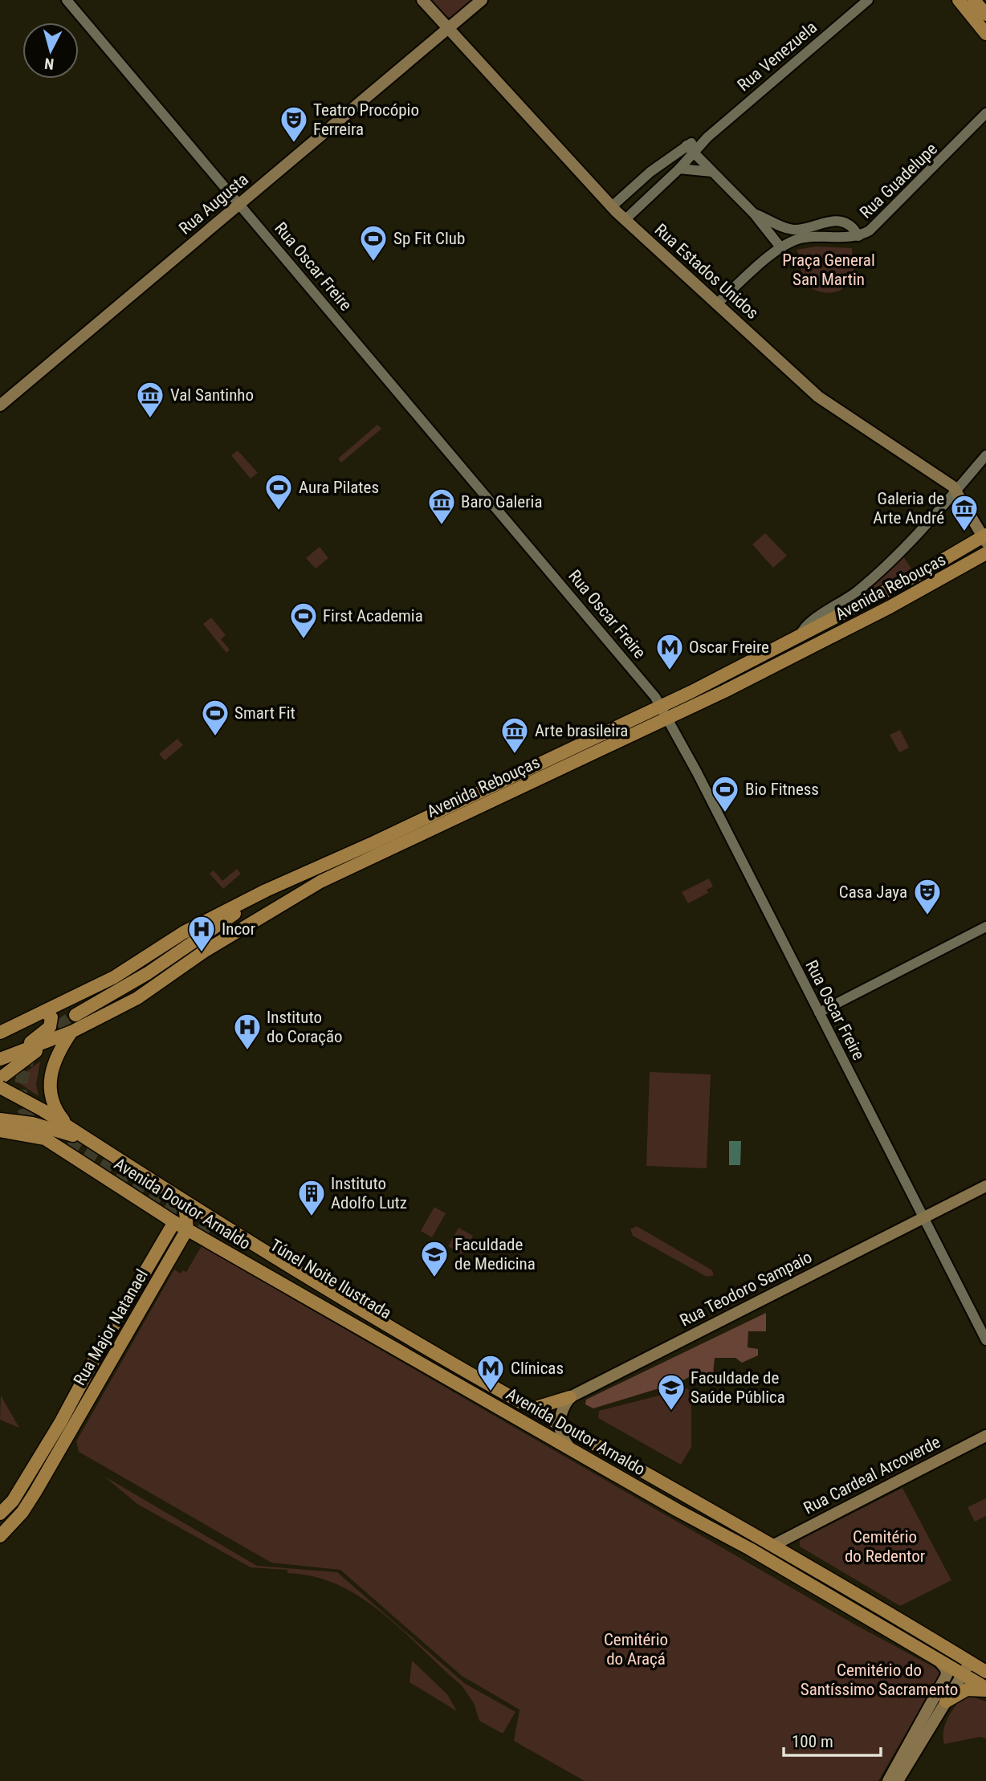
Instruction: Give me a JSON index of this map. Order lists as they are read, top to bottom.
{
  "streets": {
    "main road": [
      "Rua Augusta",
      "Rua Estados Unidos",
      "Avenida Rebouças",
      "Avenida Doutor Arnaldo",
      "Túnel Noite Ilustrada",
      "Rua Teodoro Sampaio",
      "Rua Major Natanael",
      "Rua Cardeal Arcoverde"
    ],
    "street": ["Rua Venezuela", "Rua Guadelupe", "Rua Oscar Freire"]
  },
  "crossings": [
    ["Rua Venezuela", "Rua Estados Unidos"],
    ["Rua Guadelupe", "Rua Estados Unidos"],
    ["Rua Augusta", "Rua Oscar Freire"],
    ["Rua Augusta", "Rua Estados Unidos"],
    ["Rua Oscar Freire", "Avenida Rebouças"],
    ["Rua Oscar Freire", "Rua Teodoro Sampaio"],
    ["Rua Estados Unidos", "Avenida Rebouças"],
    ["Avenida Doutor Arnaldo", "Túnel Noite Ilustrada"],
    ["Avenida Doutor Arnaldo", "Rua Major Natanael"],
    ["Avenida Doutor Arnaldo", "Rua Cardeal Arcoverde"]
  ],
  "parks": [
    "Praça General San Martin",
    "Cemitério do Redentor",
    "Cemitério do Araçá",
    "Cemitério do Santíssimo Sacramento"
  ],
  "places": {
    "theatre": ["Teatro Procópio Ferreira", "Casa Jaya"],
    "sports": [
      "Sp Fit Club",
      "Aura Pilates",
      "First Academia",
      "Smart Fit",
      "Bio Fitness"
    ],
    "museum": [
      "Val Santinho",
      "Baro Galeria",
      "Galeria de Arte André",
      "Arte brasileira"
    ],
    "metro station": ["Oscar Freire", "Clínicas"],
    "hospital": ["Incor", "Instituto do Coração"],
    "building": ["Instituto Adolfo Lutz"],
    "school or university": ["Faculdade de Medicina", "Faculdade de Saúde Pública"]
  },
  "scale_bar": "100 m",
  "north": "bottom"
}
